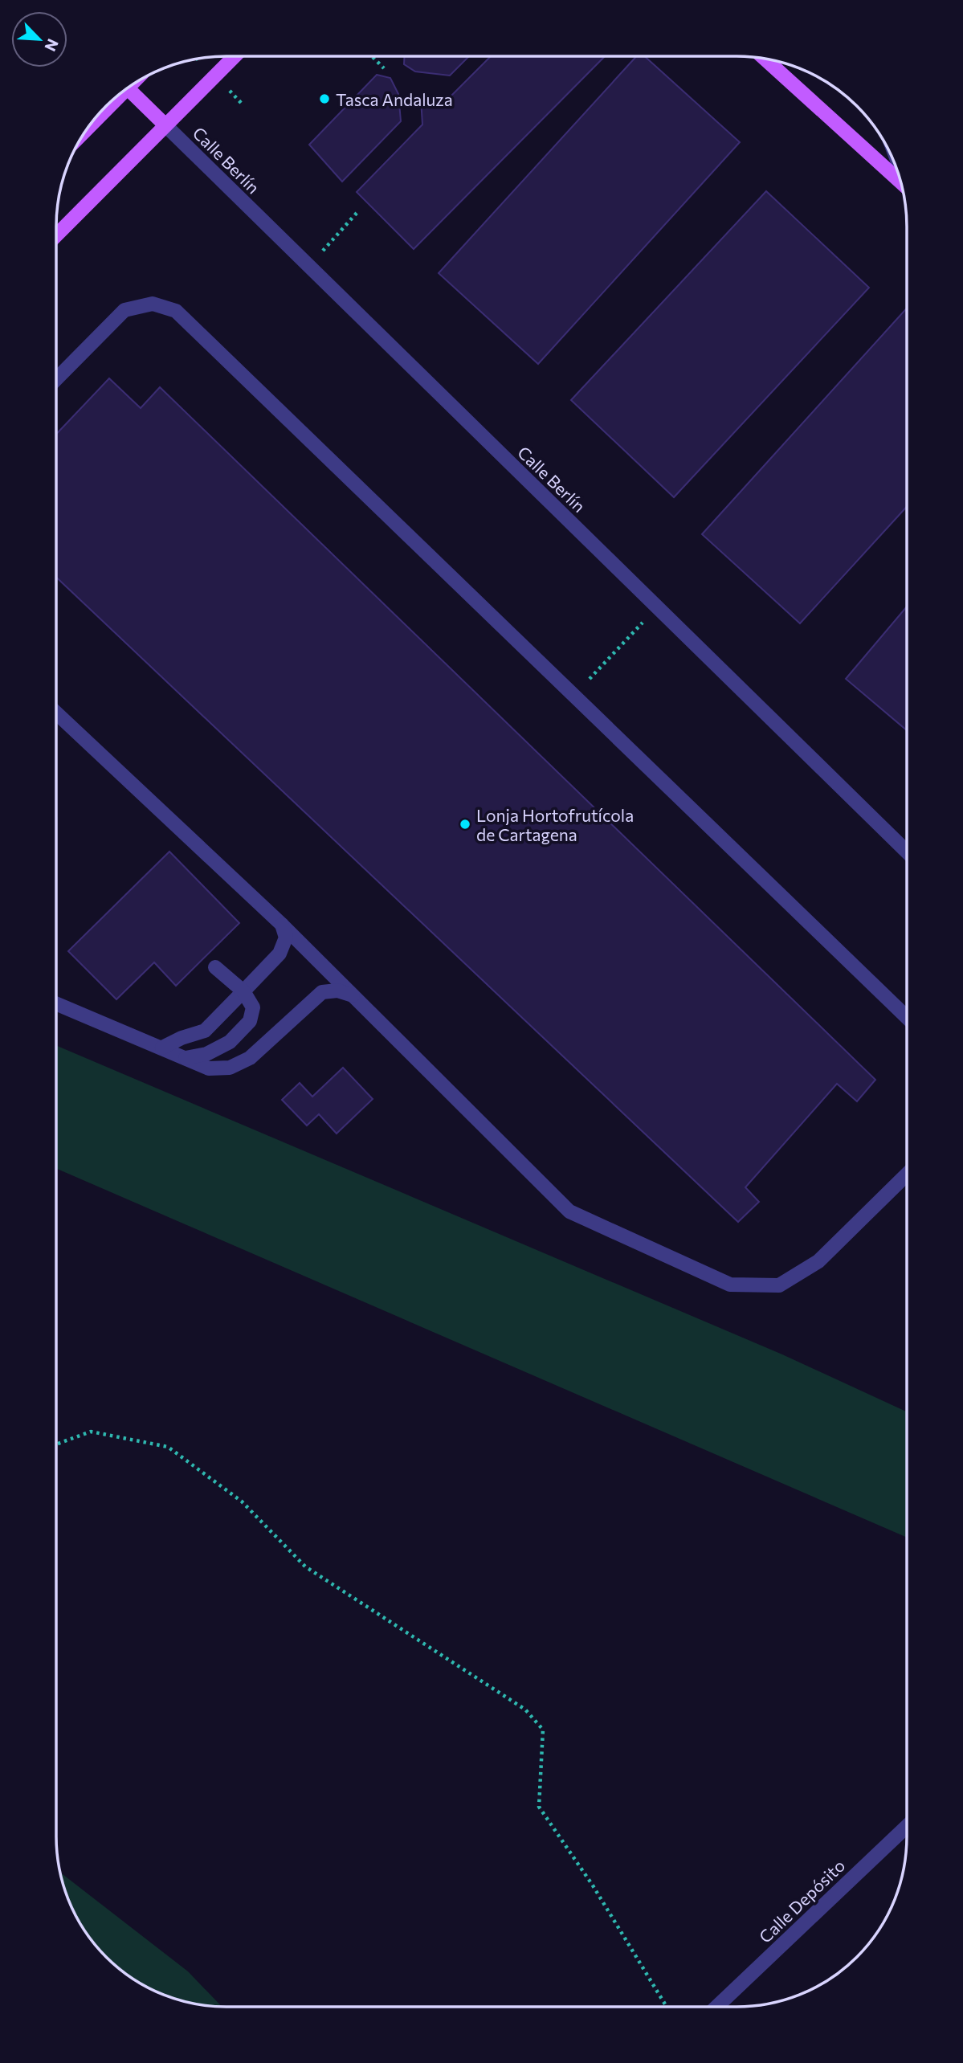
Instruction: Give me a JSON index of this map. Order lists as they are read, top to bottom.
{
  "streets": {
    "street": ["Calle Berlín", "Calle Depósito"]
  },
  "places": ["Tasca Andaluza", "Lonja Hortofrutícola de Cartagena"],
  "north": "bottom right"
}
